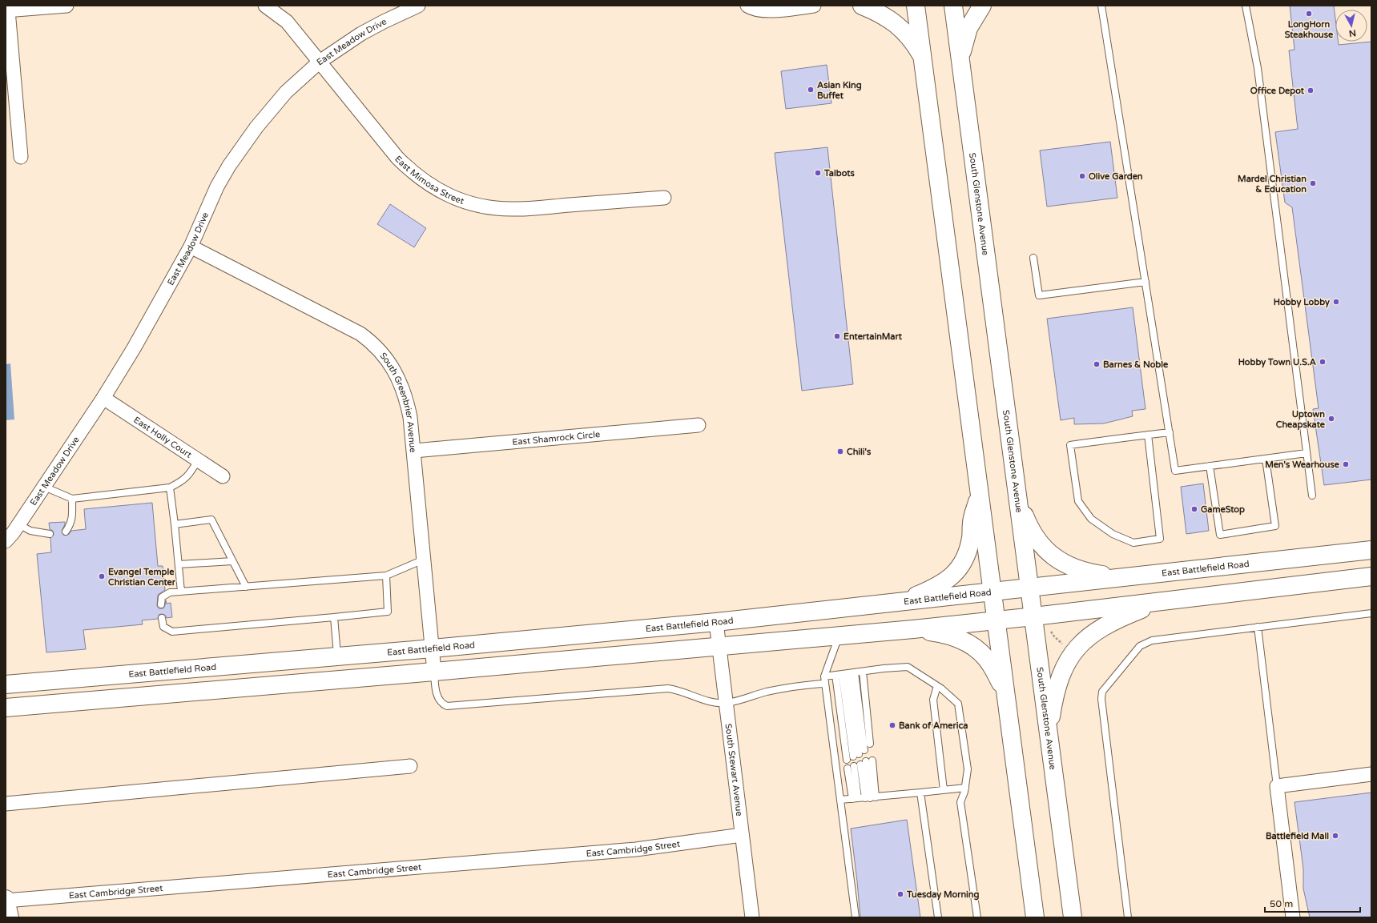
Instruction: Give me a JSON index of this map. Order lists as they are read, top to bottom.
{
  "streets": {
    "main road": ["South Glenstone Avenue", "East Battlefield Road"],
    "street": [
      "East Meadow Drive",
      "East Mimosa Street",
      "South Greenbrier Avenue",
      "East Holly Court",
      "East Shamrock Circle",
      "South Stewart Avenue",
      "East Cambridge Street"
    ]
  },
  "crossings": [
    ["East Meadow Drive", "East Mimosa Street"],
    ["East Meadow Drive", "South Greenbrier Avenue"],
    ["East Meadow Drive", "East Holly Court"],
    ["South Glenstone Avenue", "East Battlefield Road"],
    ["South Greenbrier Avenue", "East Shamrock Circle"],
    ["South Greenbrier Avenue", "East Battlefield Road"],
    ["East Battlefield Road", "South Stewart Avenue"],
    ["South Stewart Avenue", "East Cambridge Street"]
  ],
  "places": [
    "LongHorn Steakhouse",
    "Asian King Buffet",
    "Office Depot",
    "Talbots",
    "Olive Garden",
    "Mardel Christian & Education",
    "Hobby Lobby",
    "EntertainMart",
    "Hobby Town U.S.A",
    "Barnes & Noble",
    "Uptown Cheapskate",
    "Chili's",
    "Men's Wearhouse",
    "GameStop",
    "Evangel Temple Christian Center",
    "Bank of America",
    "Battlefield Mall",
    "Tuesday Morning"
  ],
  "scale_bar": "50 m",
  "north": "bottom"
}
